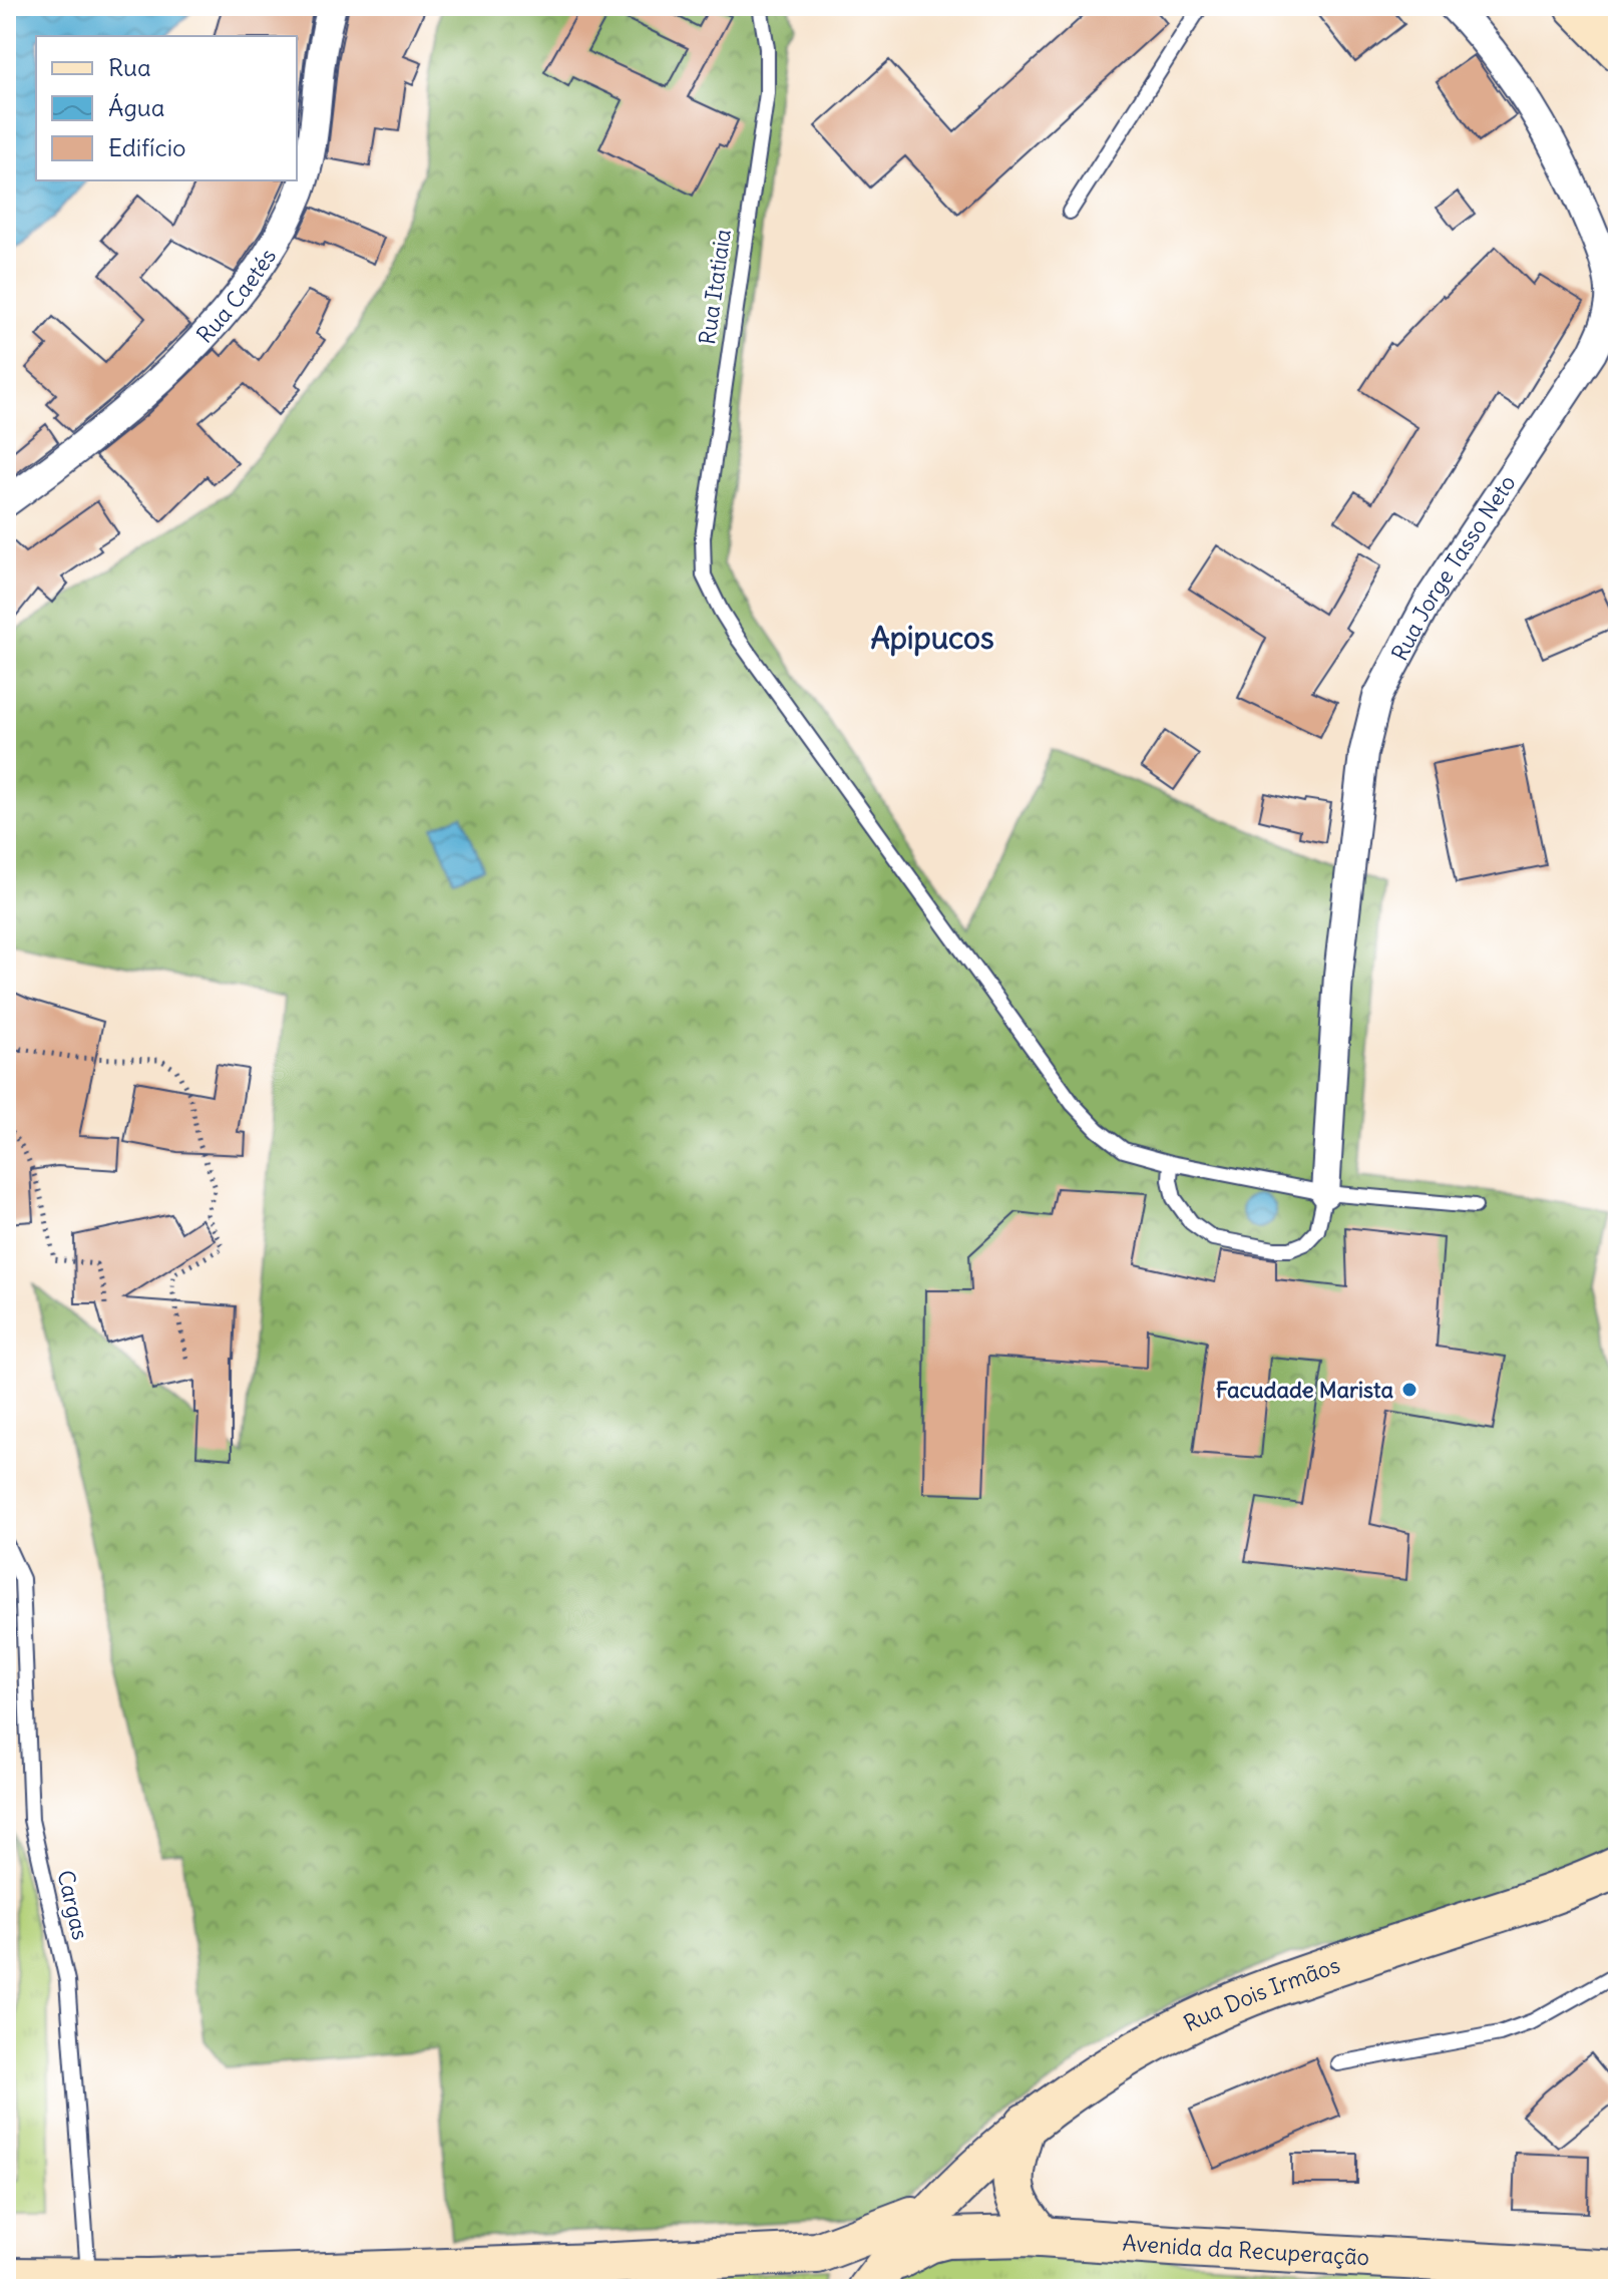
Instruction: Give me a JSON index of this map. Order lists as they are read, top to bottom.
{
  "streets": {
    "main road": ["Rua Dois Irmãos", "Avenida da Recuperação"],
    "street": ["Rua Caetés", "Rua Jorge Tasso Neto"],
    "lane": ["Rua Itatiaia", "Cargas"]
  },
  "crossings": [
    ["Rua Dois Irmãos", "Avenida da Recuperação"]
  ],
  "districts": ["Apipucos"],
  "places": ["Facudade Marista"],
  "legend": ["Rua", "Água", "Edifício"]
}
